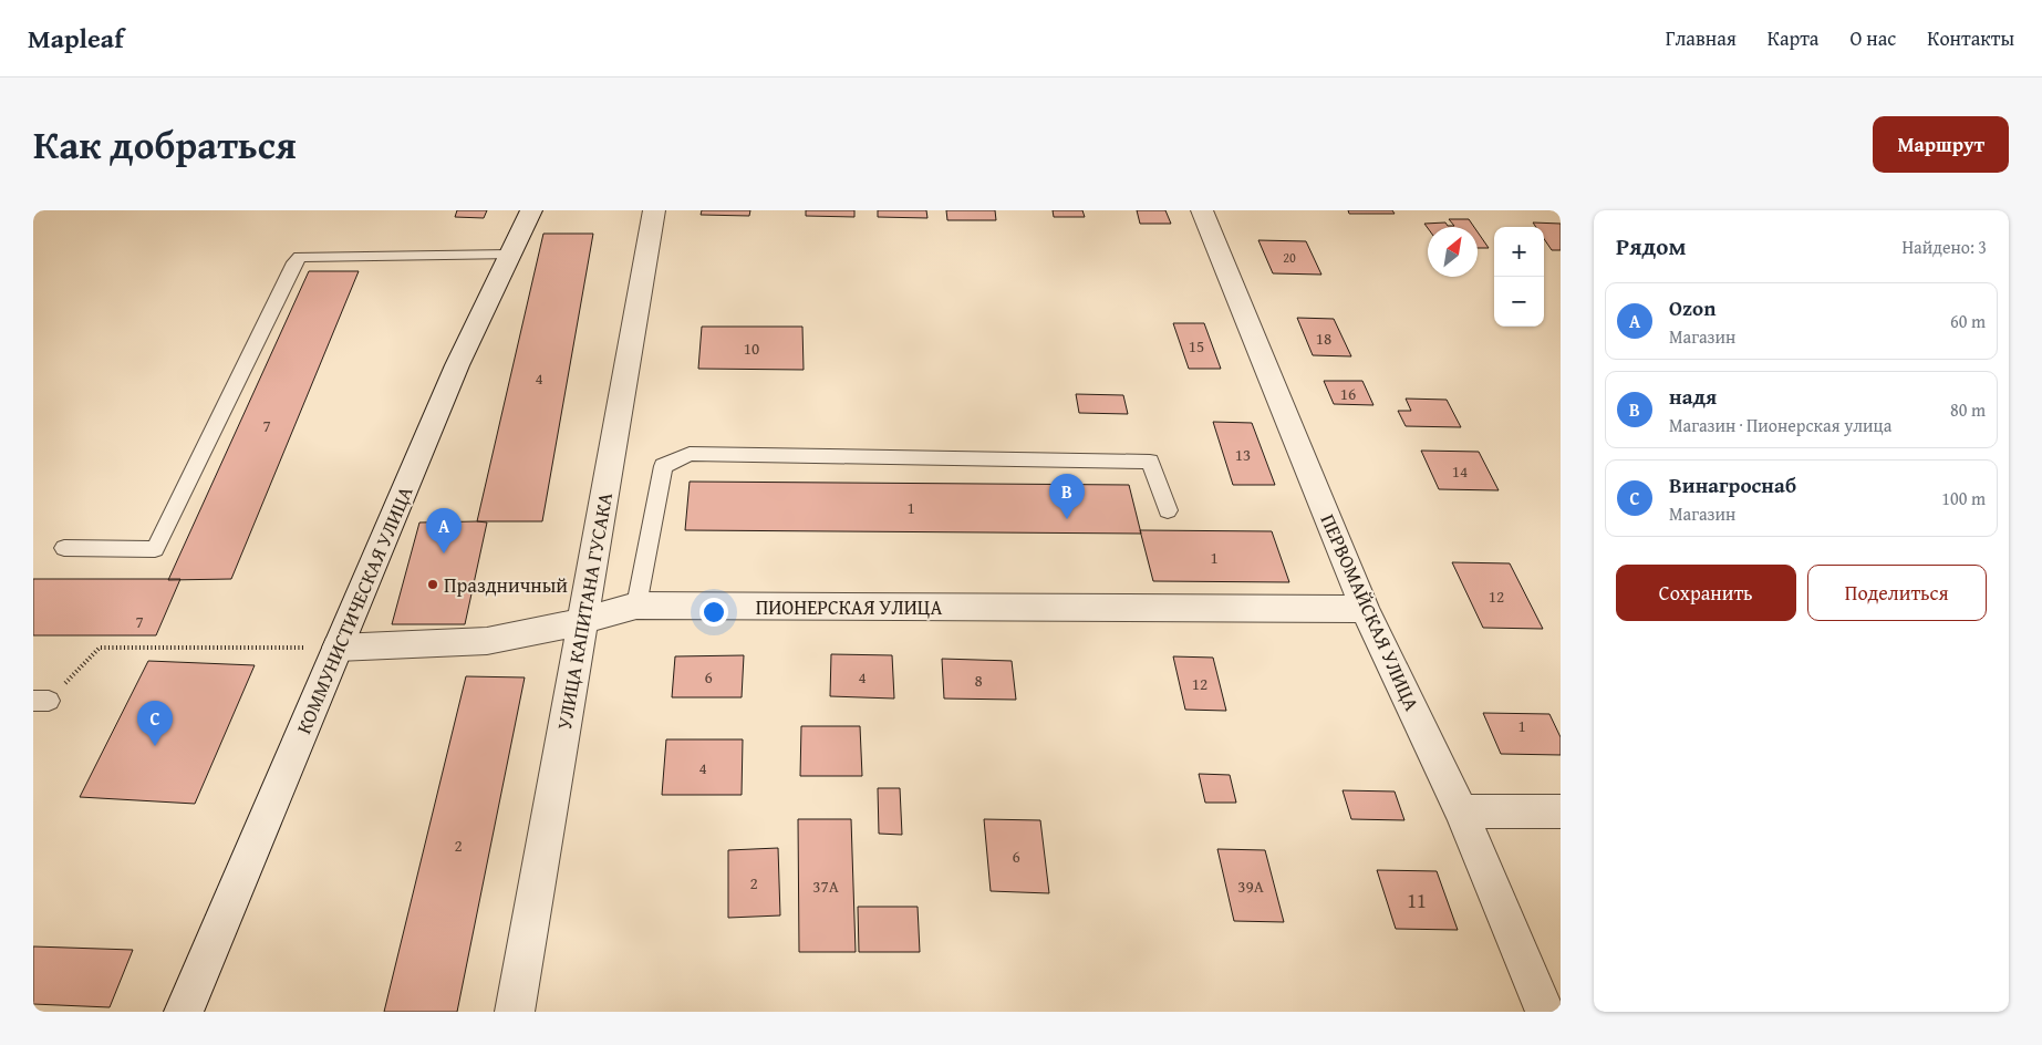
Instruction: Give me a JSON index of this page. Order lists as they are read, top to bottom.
{
  "streets": {
    "street": [
      "ПИОНЕРСКАЯ УЛИЦА",
      "КОММУНИСТИЧЕСКАЯ УЛИЦА",
      "УЛИЦА КАПИТАНА ГУСАКА",
      "ПЕРВОМАЙСКАЯ УЛИЦА"
    ]
  },
  "crossings": [
    ["ПИОНЕРСКАЯ УЛИЦА", "КОММУНИСТИЧЕСКАЯ УЛИЦА"],
    ["ПИОНЕРСКАЯ УЛИЦА", "УЛИЦА КАПИТАНА ГУСАКА"],
    ["ПИОНЕРСКАЯ УЛИЦА", "ПЕРВОМАЙСКАЯ УЛИЦА"]
  ],
  "places": ["Праздничный"],
  "house_numbers": [
    "20",
    "18",
    "15",
    "10",
    "4",
    "16",
    "7",
    "13",
    "14",
    "1",
    "1",
    "12",
    "7",
    "6",
    "4",
    "8",
    "12",
    "1",
    "4",
    "2",
    "6",
    "2",
    "37А",
    "39А",
    "11"
  ],
  "north": "top right",
  "page": {
    "header": "Mapleaf",
    "nav": [
      "Главная",
      "Карта",
      "О нас",
      "Контакты"
    ],
    "title": "Как добраться",
    "buttons": [
      "Маршрут",
      ["Сохранить", "Поделиться"]
    ],
    "heading": ["Рядом", "Найдено: 3"],
    "map_buttons": ["+", "−"],
    "list": [
      {
        "mark": "A",
        "name": "Ozon",
        "note": "Магазин",
        "value": "60 m"
      },
      {
        "mark": "B",
        "name": "надя",
        "note": "Магазин · Пионерская улица",
        "value": "80 m"
      },
      {
        "mark": "C",
        "name": "Винагроснаб",
        "note": "Магазин",
        "value": "100 m"
      }
    ],
    "pins": ["B", "A", "C"]
  }
}
